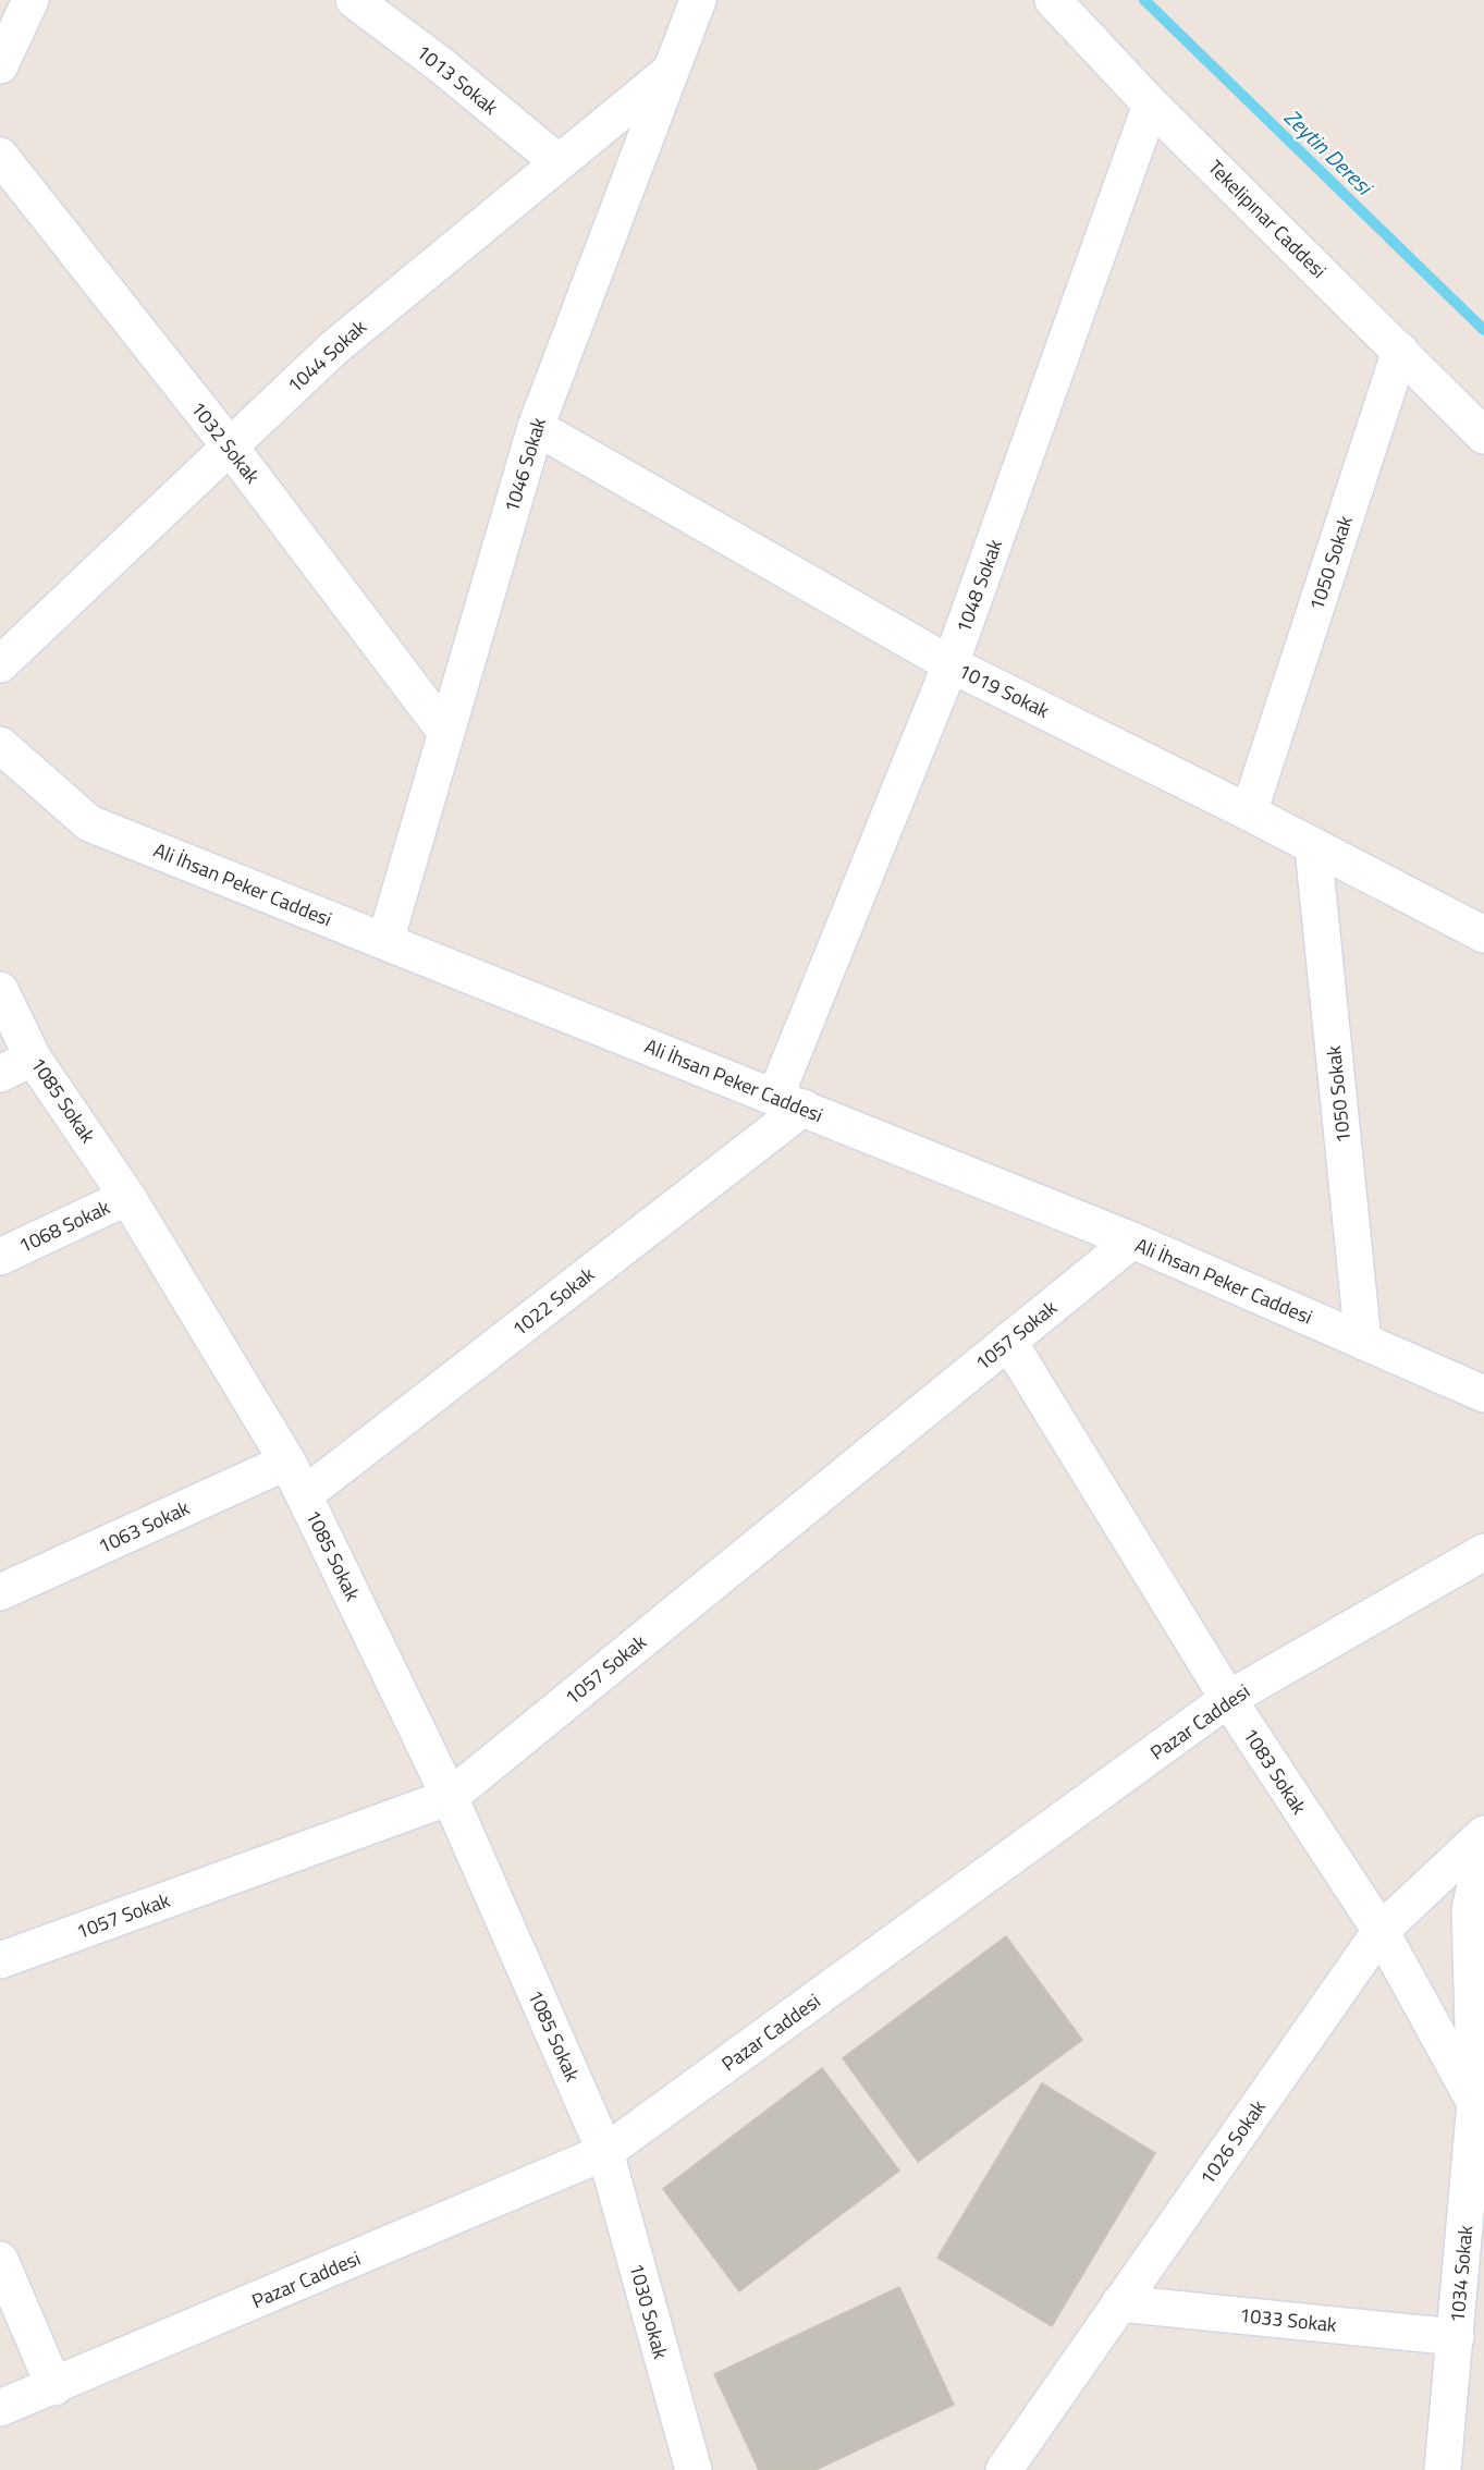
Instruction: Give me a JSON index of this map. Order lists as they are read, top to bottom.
{
  "streets": {
    "street": [
      "1013 Sokak",
      "Tekelipınar Caddesi",
      "1044 Sokak",
      "1032 Sokak",
      "1046 Sokak",
      "1050 Sokak",
      "1048 Sokak",
      "1019 Sokak",
      "Ali İhsan Peker Caddesi",
      "1085 Sokak",
      "1068 Sokak",
      "1022 Sokak",
      "1057 Sokak",
      "1063 Sokak",
      "Pazar Caddesi",
      "1083 Sokak",
      "1026 Sokak",
      "1034 Sokak",
      "1030 Sokak",
      "1033 Sokak"
    ]
  },
  "crossings": [
    ["1013 Sokak", "1044 Sokak"],
    ["Tekelipınar Caddesi", "1050 Sokak"],
    ["Tekelipınar Caddesi", "1048 Sokak"],
    ["1044 Sokak", "1032 Sokak"],
    ["1044 Sokak", "1046 Sokak"],
    ["1032 Sokak", "1046 Sokak"],
    ["1046 Sokak", "1019 Sokak"],
    ["1046 Sokak", "Ali İhsan Peker Caddesi"],
    ["1050 Sokak", "1019 Sokak"],
    ["1050 Sokak", "Ali İhsan Peker Caddesi"],
    ["1048 Sokak", "1019 Sokak"],
    ["1048 Sokak", "Ali İhsan Peker Caddesi"],
    ["1048 Sokak", "1022 Sokak"],
    ["Ali İhsan Peker Caddesi", "1022 Sokak"],
    ["Ali İhsan Peker Caddesi", "1057 Sokak"],
    ["1085 Sokak", "1068 Sokak"],
    ["1085 Sokak", "1022 Sokak"],
    ["1085 Sokak", "1057 Sokak"],
    ["1085 Sokak", "1063 Sokak"],
    ["1085 Sokak", "Pazar Caddesi"],
    ["1085 Sokak", "1030 Sokak"],
    ["1057 Sokak", "1083 Sokak"],
    ["Pazar Caddesi", "1083 Sokak"],
    ["Pazar Caddesi", "1030 Sokak"],
    ["1083 Sokak", "1026 Sokak"],
    ["1083 Sokak", "1034 Sokak"],
    ["1026 Sokak", "1033 Sokak"],
    ["1034 Sokak", "1033 Sokak"]
  ],
  "water": ["Zeytin Deresi"]
}
